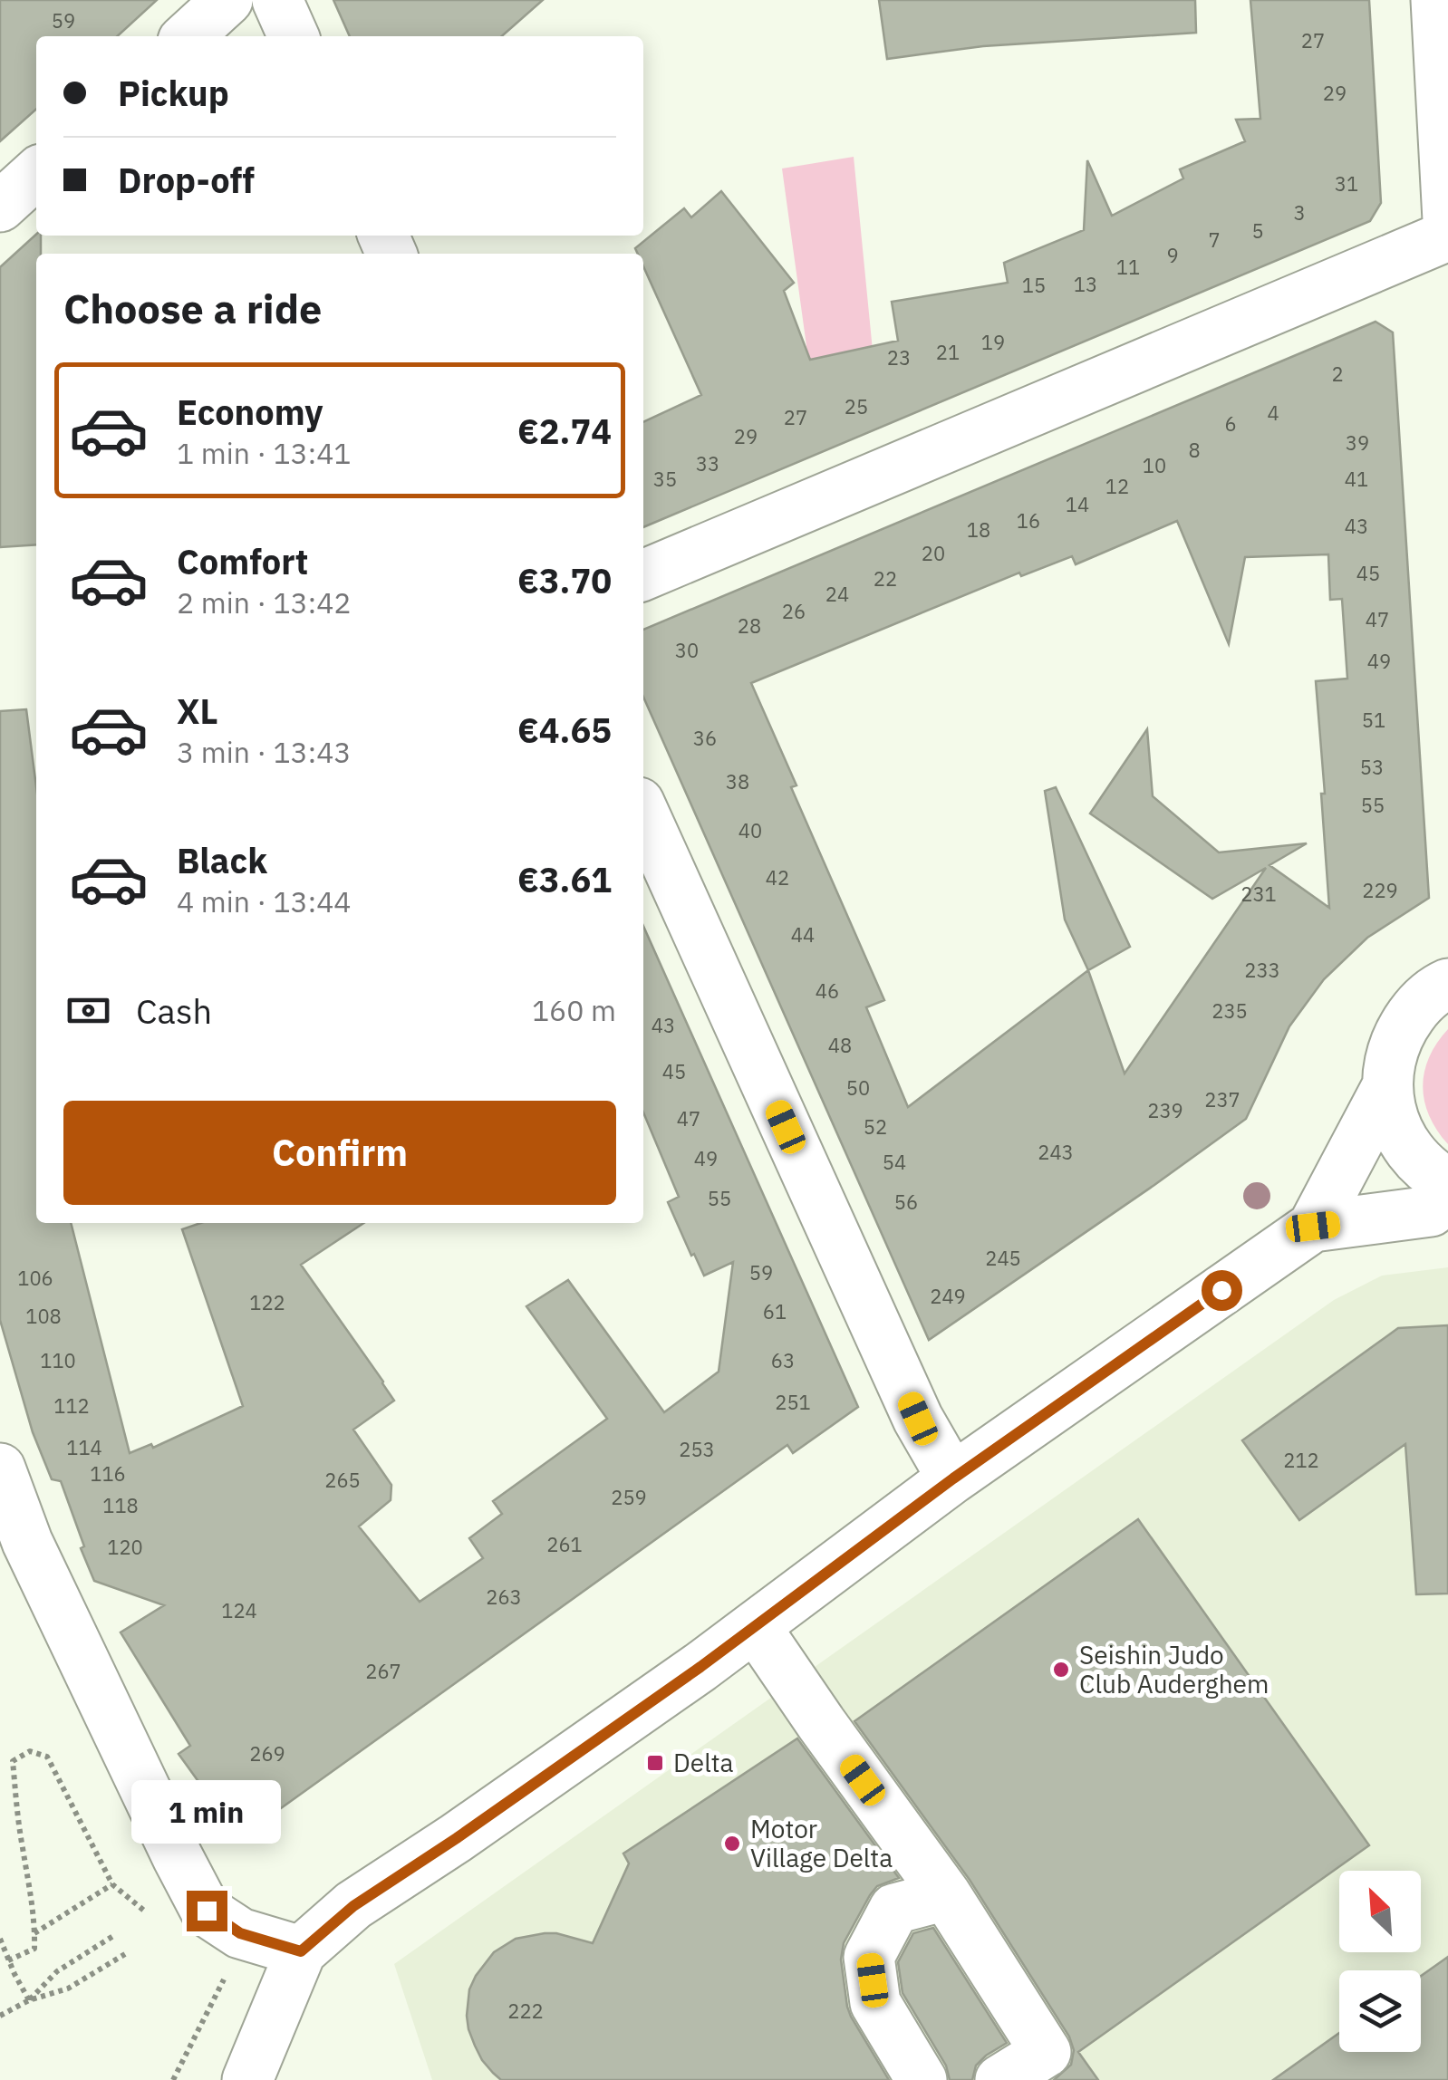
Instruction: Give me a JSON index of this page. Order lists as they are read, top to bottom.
{
  "places": {
    "other": ["Seishin Judo Club Auderghem", "Motor Village Delta"],
    "transit": ["Delta"]
  },
  "house_numbers": [
    "59",
    "27",
    "29",
    "31",
    "3",
    "5",
    "7",
    "9",
    "11",
    "13",
    "15",
    "19",
    "21",
    "23",
    "2",
    "25",
    "4",
    "27",
    "6",
    "29",
    "39",
    "8",
    "33",
    "10",
    "35",
    "41",
    "12",
    "14",
    "16",
    "43",
    "18",
    "20",
    "45",
    "22",
    "24",
    "26",
    "47",
    "28",
    "30",
    "49",
    "51",
    "36",
    "53",
    "38",
    "55",
    "40",
    "42",
    "229",
    "231",
    "44",
    "233",
    "46",
    "235",
    "43",
    "48",
    "45",
    "50",
    "237",
    "239",
    "47",
    "52",
    "243",
    "49",
    "54",
    "55",
    "56",
    "245",
    "59",
    "106",
    "249",
    "122",
    "61",
    "108",
    "110",
    "63",
    "251",
    "112",
    "114",
    "253",
    "212",
    "116",
    "265",
    "259",
    "118",
    "261",
    "120",
    "263",
    "124",
    "267",
    "269",
    "222"
  ],
  "north": "top left",
  "page": {
    "banner": ["Pickup", "Drop-off"],
    "heading": "Choose a ride",
    "list": [
      {
        "name": "Economy",
        "note": "1 min · 13:41",
        "value": "€2.74"
      },
      {
        "name": "Comfort",
        "note": "2 min · 13:42",
        "value": "€3.70"
      },
      {
        "name": "XL",
        "note": "3 min · 13:43",
        "value": "€4.65"
      },
      {
        "name": "Black",
        "note": "4 min · 13:44",
        "value": "€3.61"
      }
    ],
    "pay": ["Cash", "160 m"],
    "buttons": "Confirm",
    "bubble": "1 min"
  }
}
